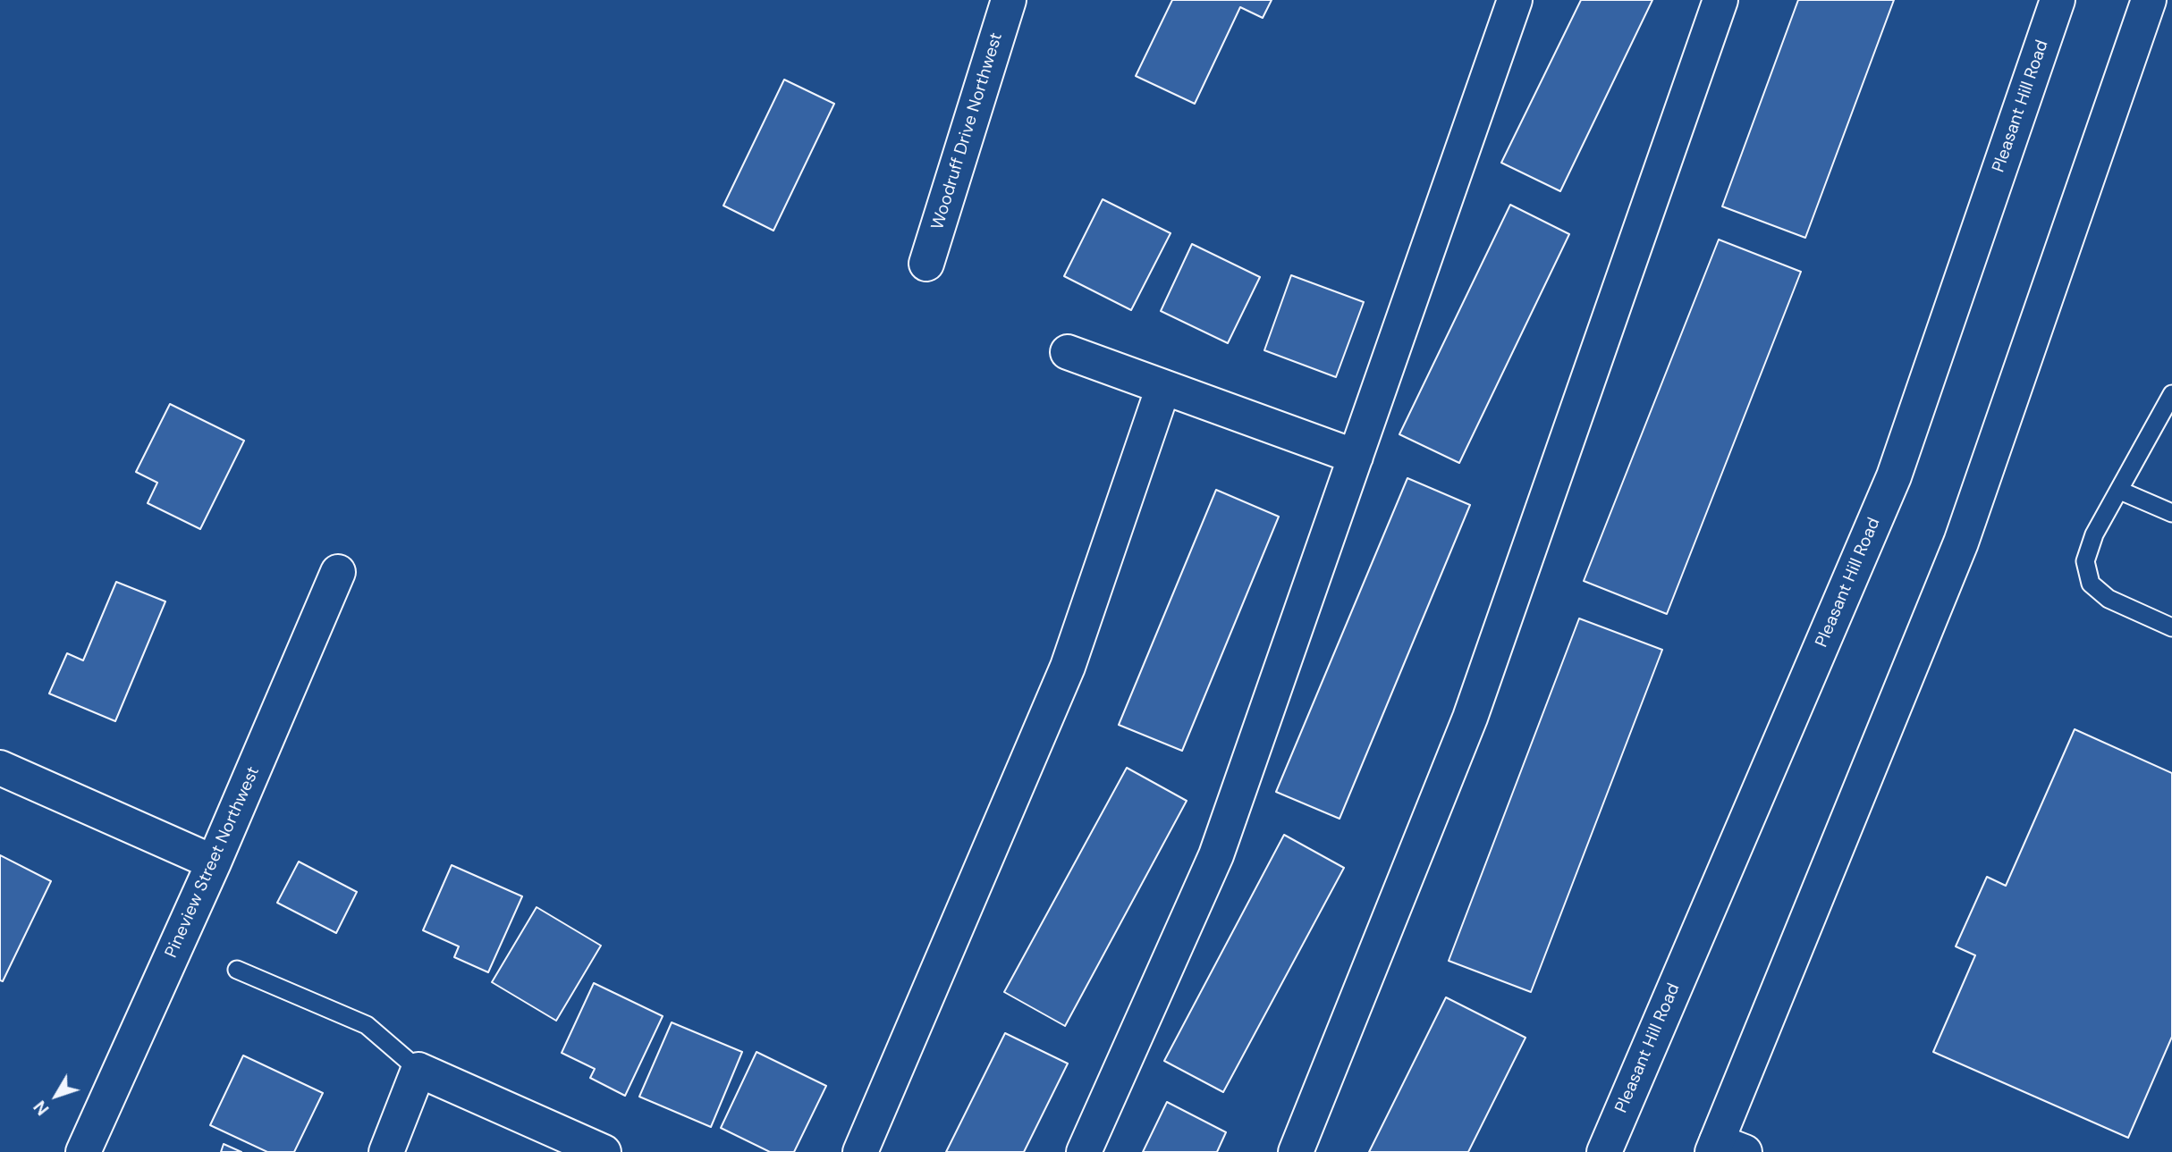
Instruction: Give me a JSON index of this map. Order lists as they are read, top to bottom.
{
  "streets": {
    "main road": ["Pleasant Hill Road", "Woodruff Drive Northwest", "Pineview Street Northwest"]
  },
  "north": "bottom left"
}
